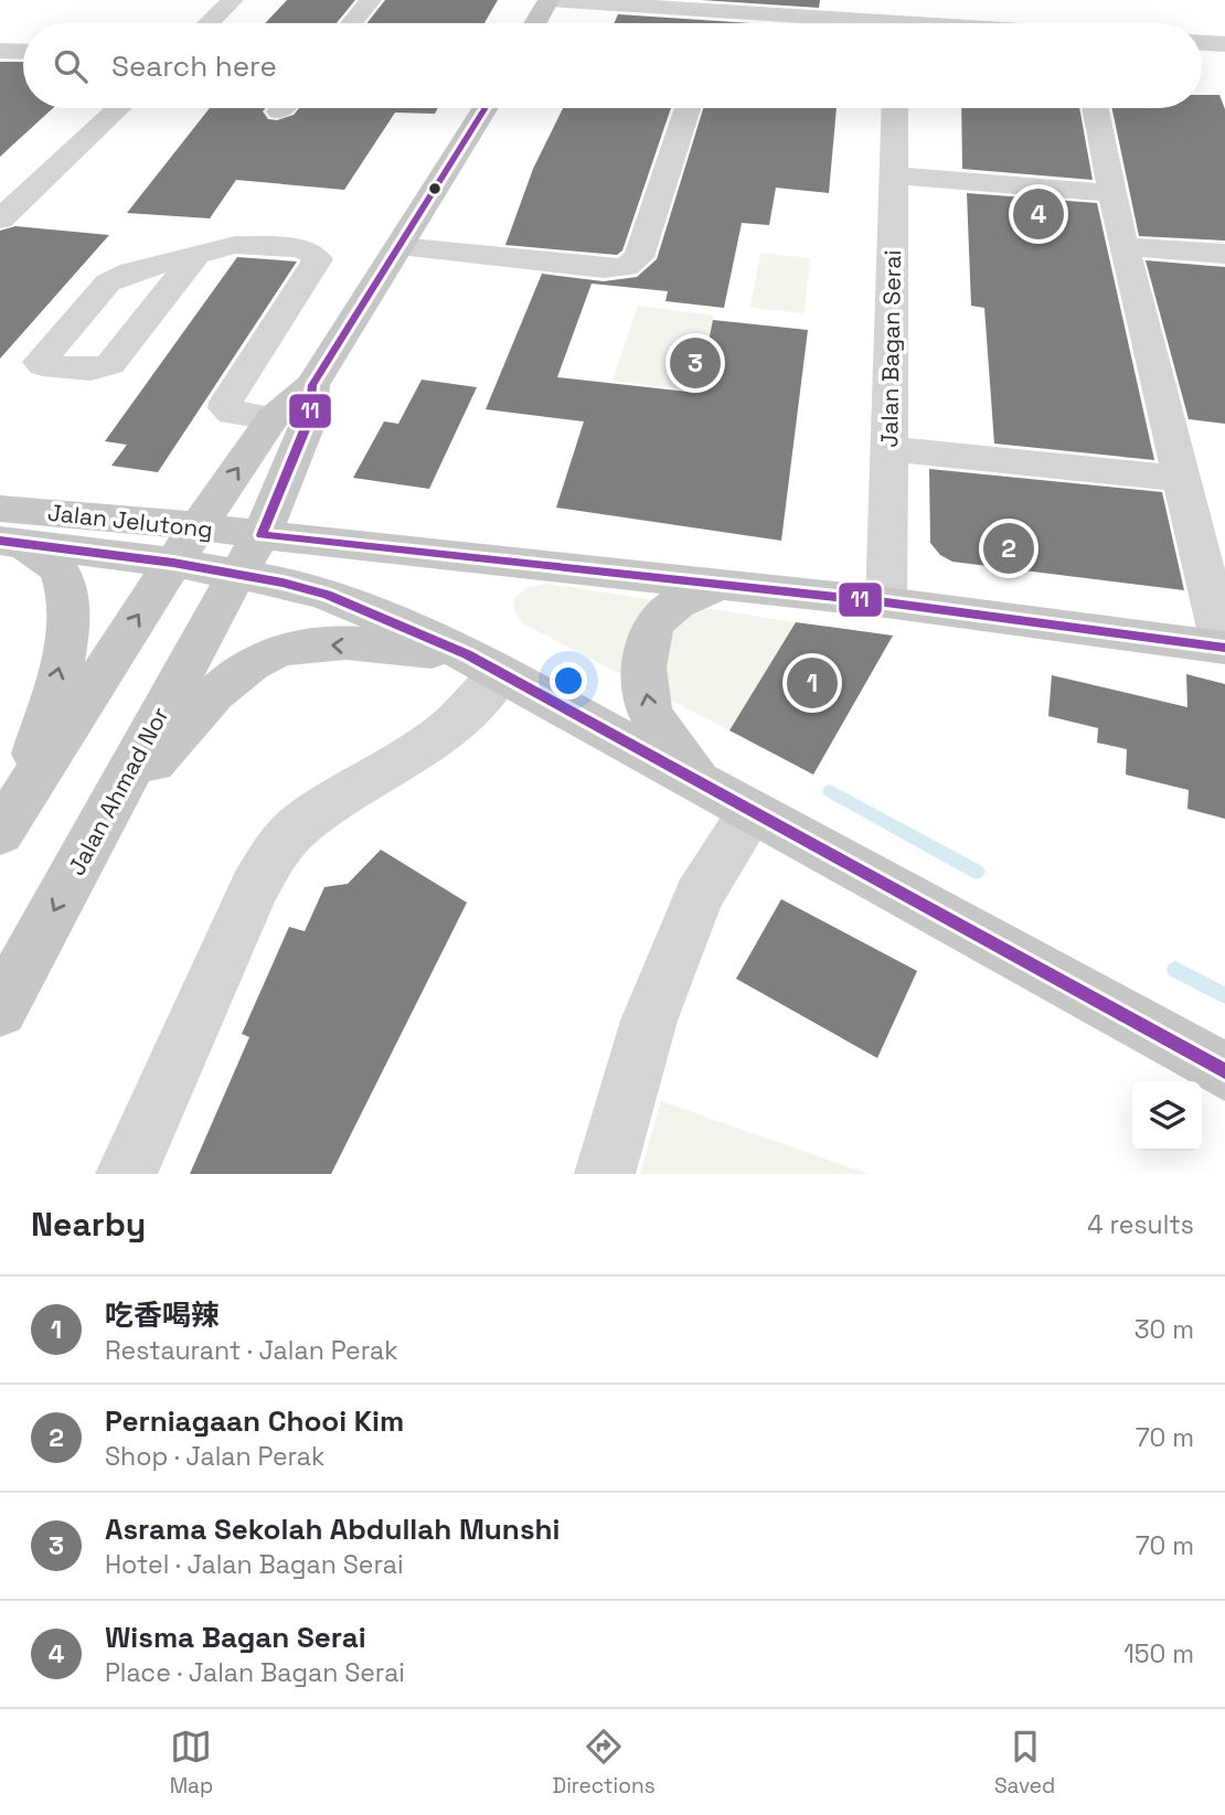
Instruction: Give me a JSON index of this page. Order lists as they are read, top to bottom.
{
  "streets": {
    "main road": ["Jalan Jelutong", "Jalan Ahmad Nor"],
    "street": ["Jalan Bagan Serai"]
  },
  "crossings": [
    ["Jalan Jelutong", "Jalan Ahmad Nor"]
  ],
  "lines": ["transit line 11"],
  "page": {
    "search": "Search here",
    "pins": [
      "4",
      "3",
      "2",
      "1"
    ],
    "heading": ["Nearby", "4 results"],
    "list": [
      {
        "mark": "1",
        "name": "吃香喝辣",
        "note": "Restaurant · Jalan Perak",
        "value": "30 m"
      },
      {
        "mark": "2",
        "name": "Perniagaan Chooi Kim",
        "note": "Shop · Jalan Perak",
        "value": "70 m"
      },
      {
        "mark": "3",
        "name": "Asrama Sekolah Abdullah Munshi",
        "note": "Hotel · Jalan Bagan Serai",
        "value": "70 m"
      },
      {
        "mark": "4",
        "name": "Wisma Bagan Serai",
        "note": "Place · Jalan Bagan Serai",
        "value": "150 m"
      }
    ],
    "nav": ["Map", "Directions", "Saved"]
  }
}
